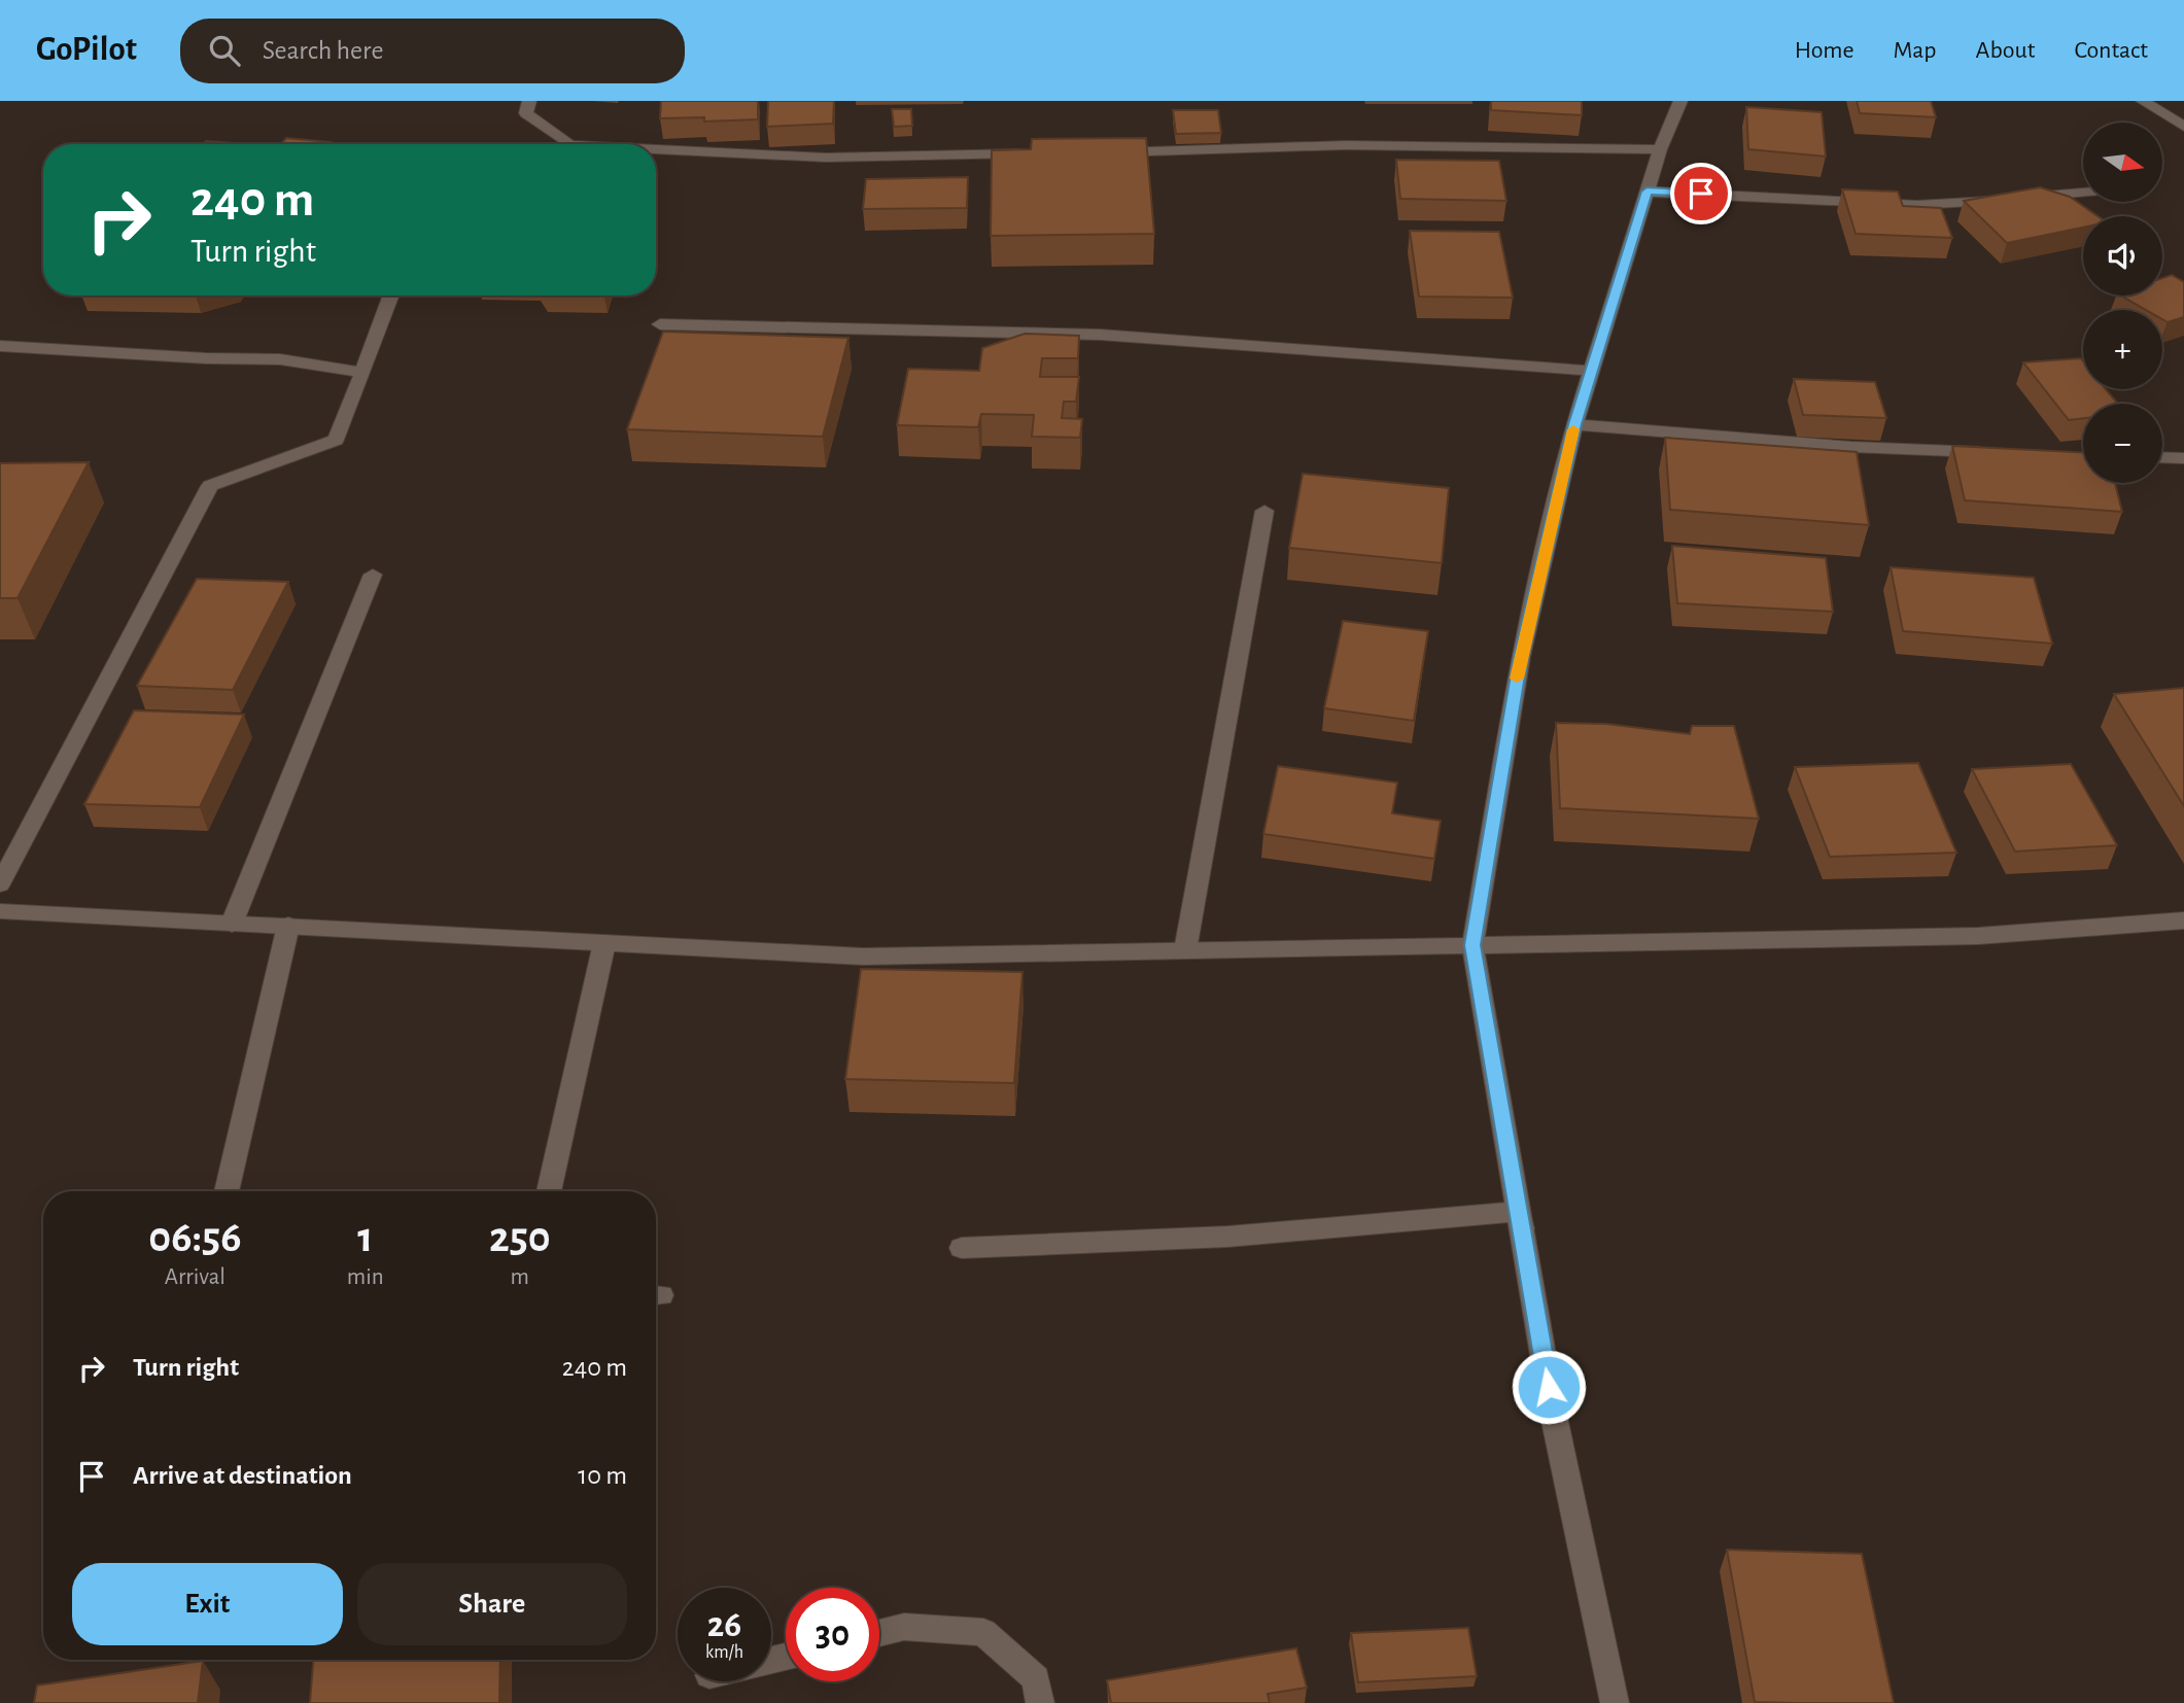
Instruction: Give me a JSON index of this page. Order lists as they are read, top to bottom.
{
  "north": "right",
  "page": {
    "header": "GoPilot",
    "search": "Search here",
    "nav": [
      "Home",
      "Map",
      "About",
      "Contact"
    ],
    "map_buttons": ["+", "−"],
    "turn": ["240 m", "Turn right"],
    "eta": [
      "06:56",
      "Arrival",
      "1",
      "min",
      "250",
      "m"
    ],
    "list": [
      {
        "name": "Turn right",
        "value": "240 m"
      },
      {
        "name": "Arrive at destination",
        "value": "10 m"
      }
    ],
    "buttons": ["Exit", "Share"],
    "speed": "26 km/h",
    "limit": "30"
  }
}
